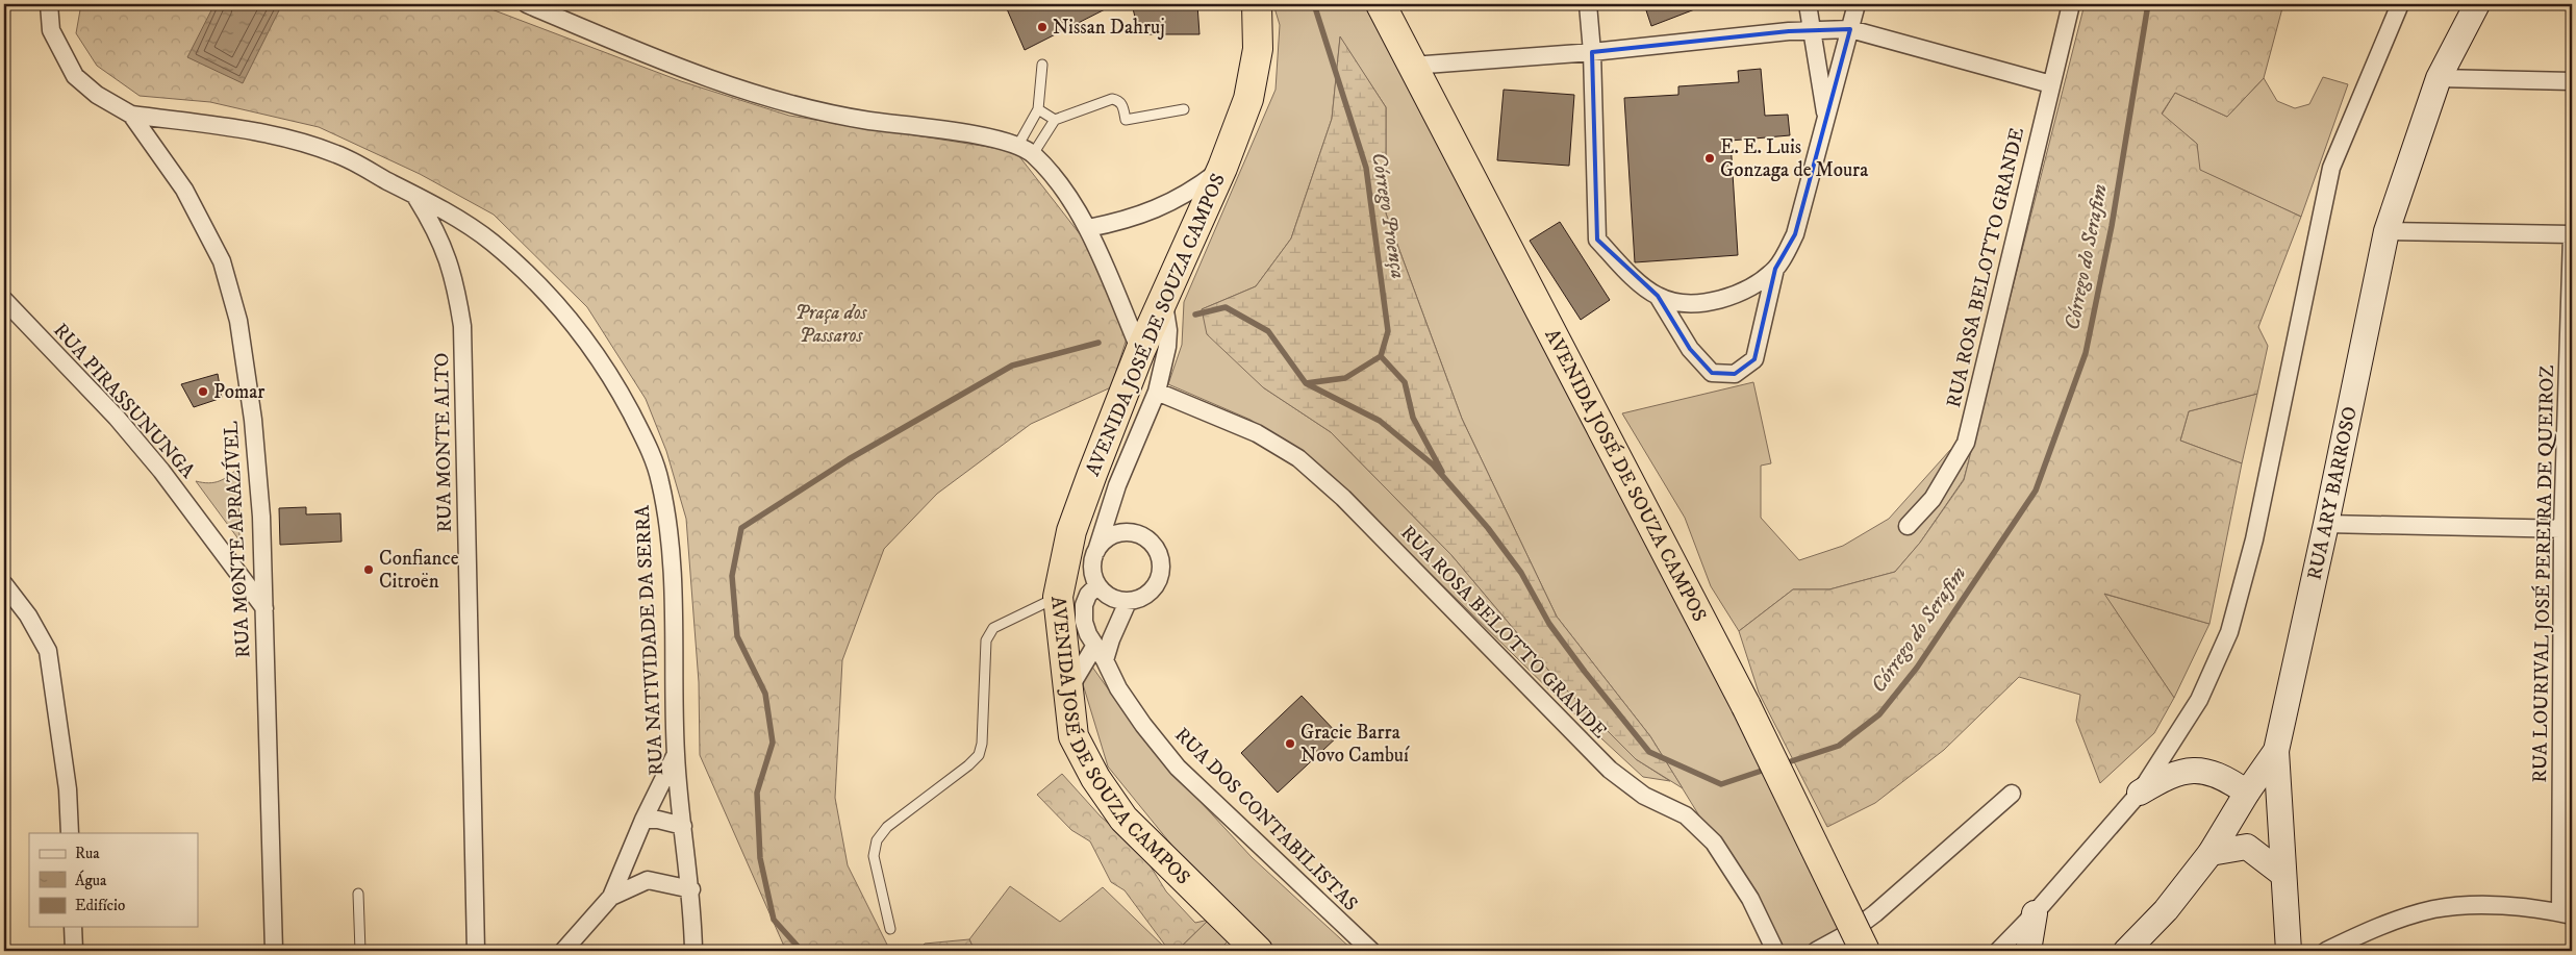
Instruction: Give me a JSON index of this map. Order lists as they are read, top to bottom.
{
  "streets": {
    "highway": ["AVENIDA JOSÉ DE SOUZA CAMPOS"],
    "main road": ["RUA ARY BARROSO"],
    "street": [
      "RUA ROSA BELOTTO GRANDE",
      "RUA PIRASSUNUNGA",
      "RUA MONTE ALTO",
      "RUA MONTE APRAZÍVEL",
      "RUA LOURIVAL JOSÉ PEREIRA DE QUEIROZ",
      "RUA NATIVIDADE DA SERRA",
      "RUA DOS CONTABILISTAS"
    ]
  },
  "crossings": [
    ["RUA PIRASSUNUNGA", "RUA MONTE APRAZÍVEL"],
    ["RUA MONTE ALTO", "RUA MONTE APRAZÍVEL"],
    ["RUA MONTE ALTO", "RUA NATIVIDADE DA SERRA"]
  ],
  "water": ["Córrego Proença", "Córrego do Serafim"],
  "parks": ["Praça dos Passaros"],
  "places": [
    "Nissan Dahruj",
    "E. E. Luis Gonzaga de Moura",
    "Pomar",
    "Confiance Citroën",
    "Gracie Barra Novo Cambuí"
  ],
  "legend": ["Rua", "Água", "Edifício"]
}
